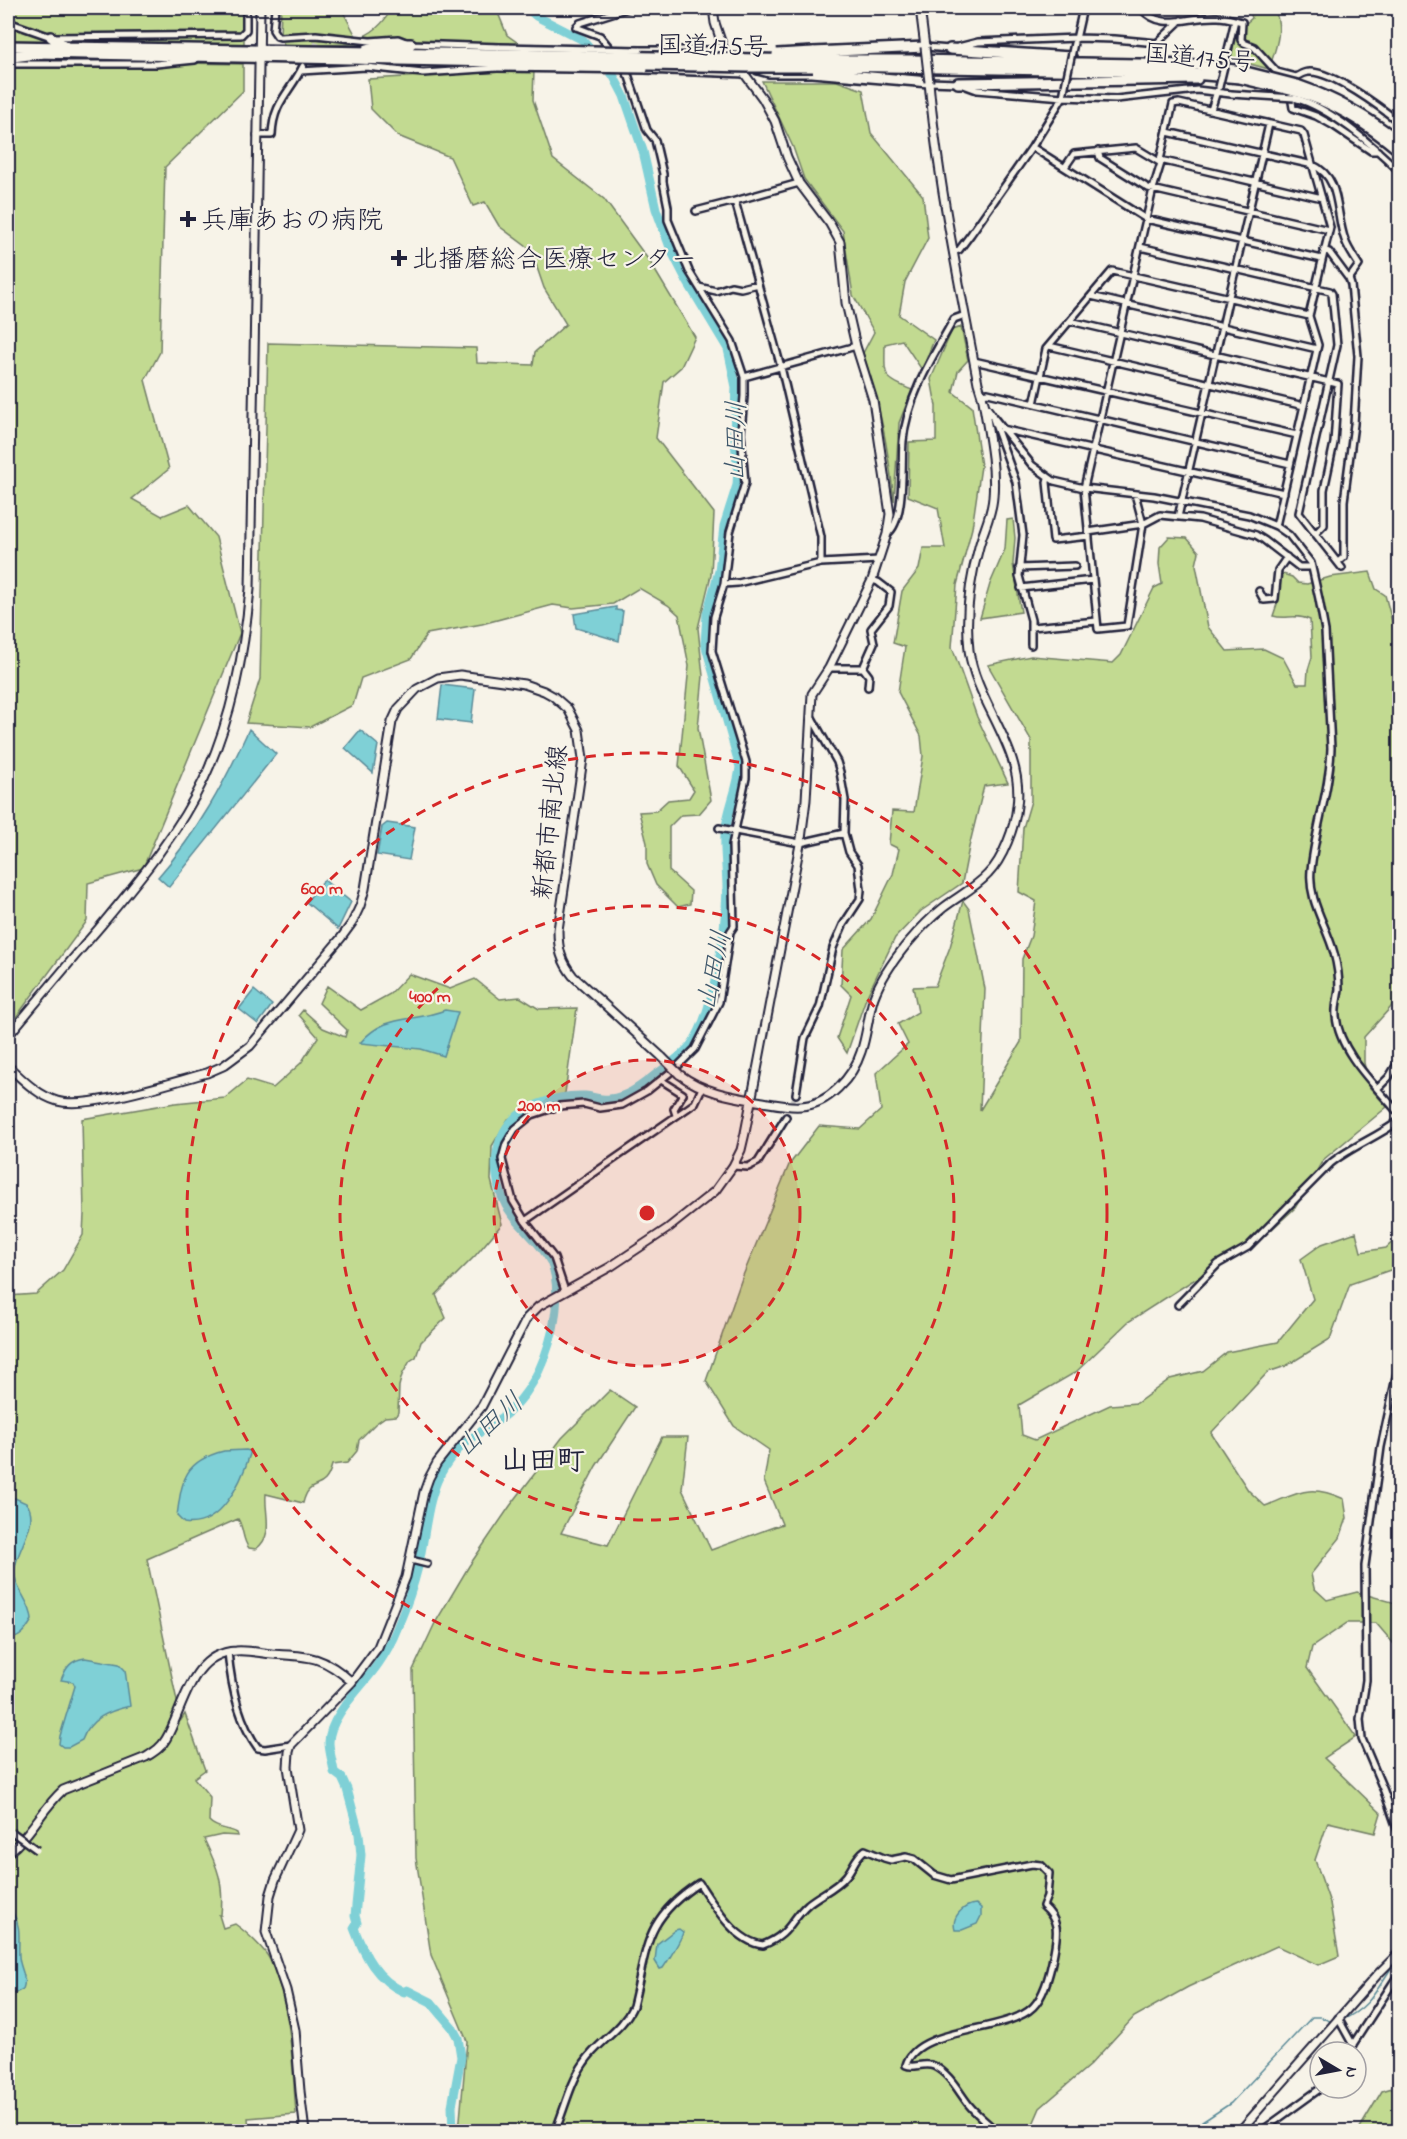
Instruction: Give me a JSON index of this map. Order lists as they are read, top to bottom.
{
  "streets": {
    "highway": ["国道175号"],
    "street": ["新都市南北線"]
  },
  "districts": ["山田町"],
  "water": ["山田川"],
  "places": {
    "health": ["兵庫あおの病院", "北播磨総合医療センター"]
  },
  "north": "right",
  "rings": ["600 m", "400 m", "200 m"]
}
